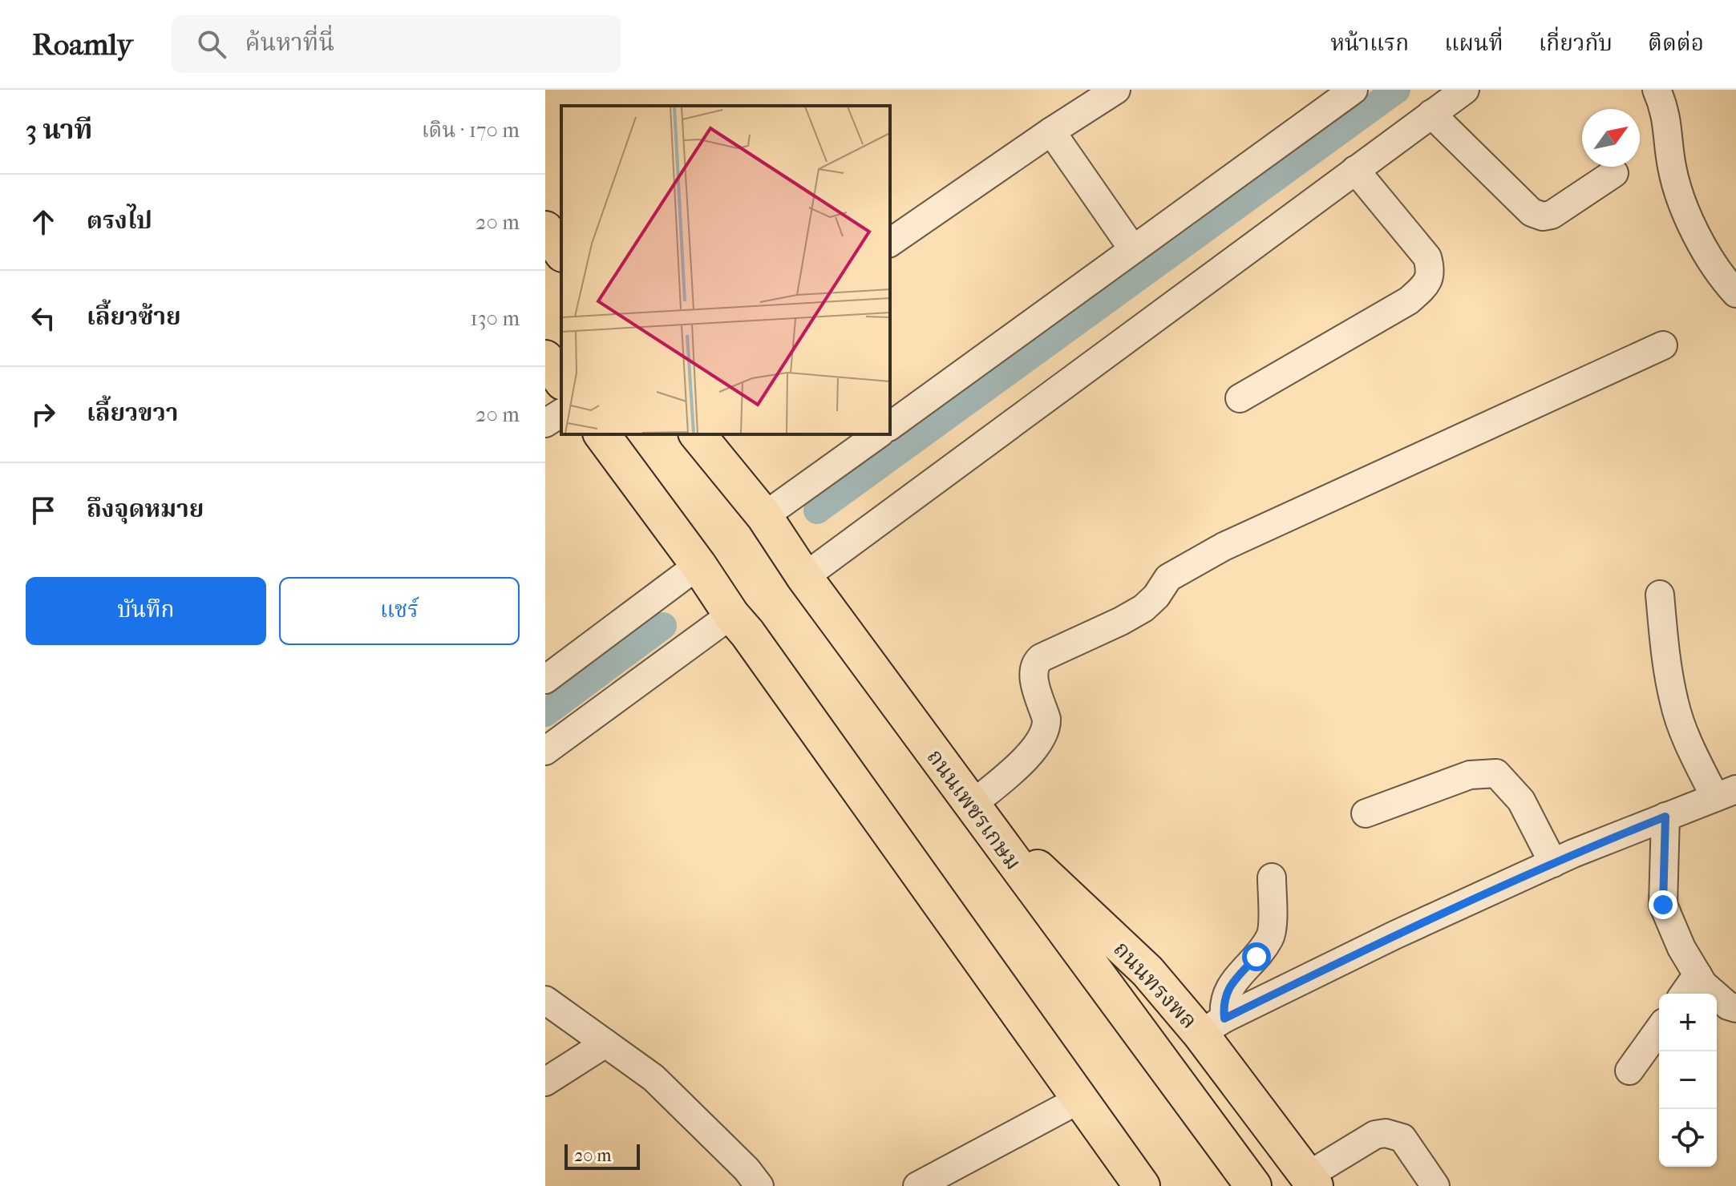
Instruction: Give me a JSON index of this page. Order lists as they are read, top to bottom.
{
  "streets": {
    "highway": ["ถนนเพชรเกษม", "ถนนทรงพล"]
  },
  "crossings": [
    ["ถนนเพชรเกษม", "ถนนทรงพล"]
  ],
  "scale_bar": "20 m",
  "north": "top right",
  "page": {
    "header": "Roamly",
    "search": "ค้นหาที่นี่",
    "nav": [
      "หน้าแรก",
      "แผนที่",
      "เกี่ยวกับ",
      "ติดต่อ"
    ],
    "heading": ["3 นาที", "เดิน · 170 m"],
    "list": [
      ["ตรงไป", "20 m"],
      ["เลี้ยวซ้าย", "130 m"],
      ["เลี้ยวขวา", "20 m"],
      "ถึงจุดหมาย"
    ],
    "buttons": ["บันทึก", "แชร์"],
    "map_buttons": ["+", "−"],
    "scale": "20 m"
  }
}
